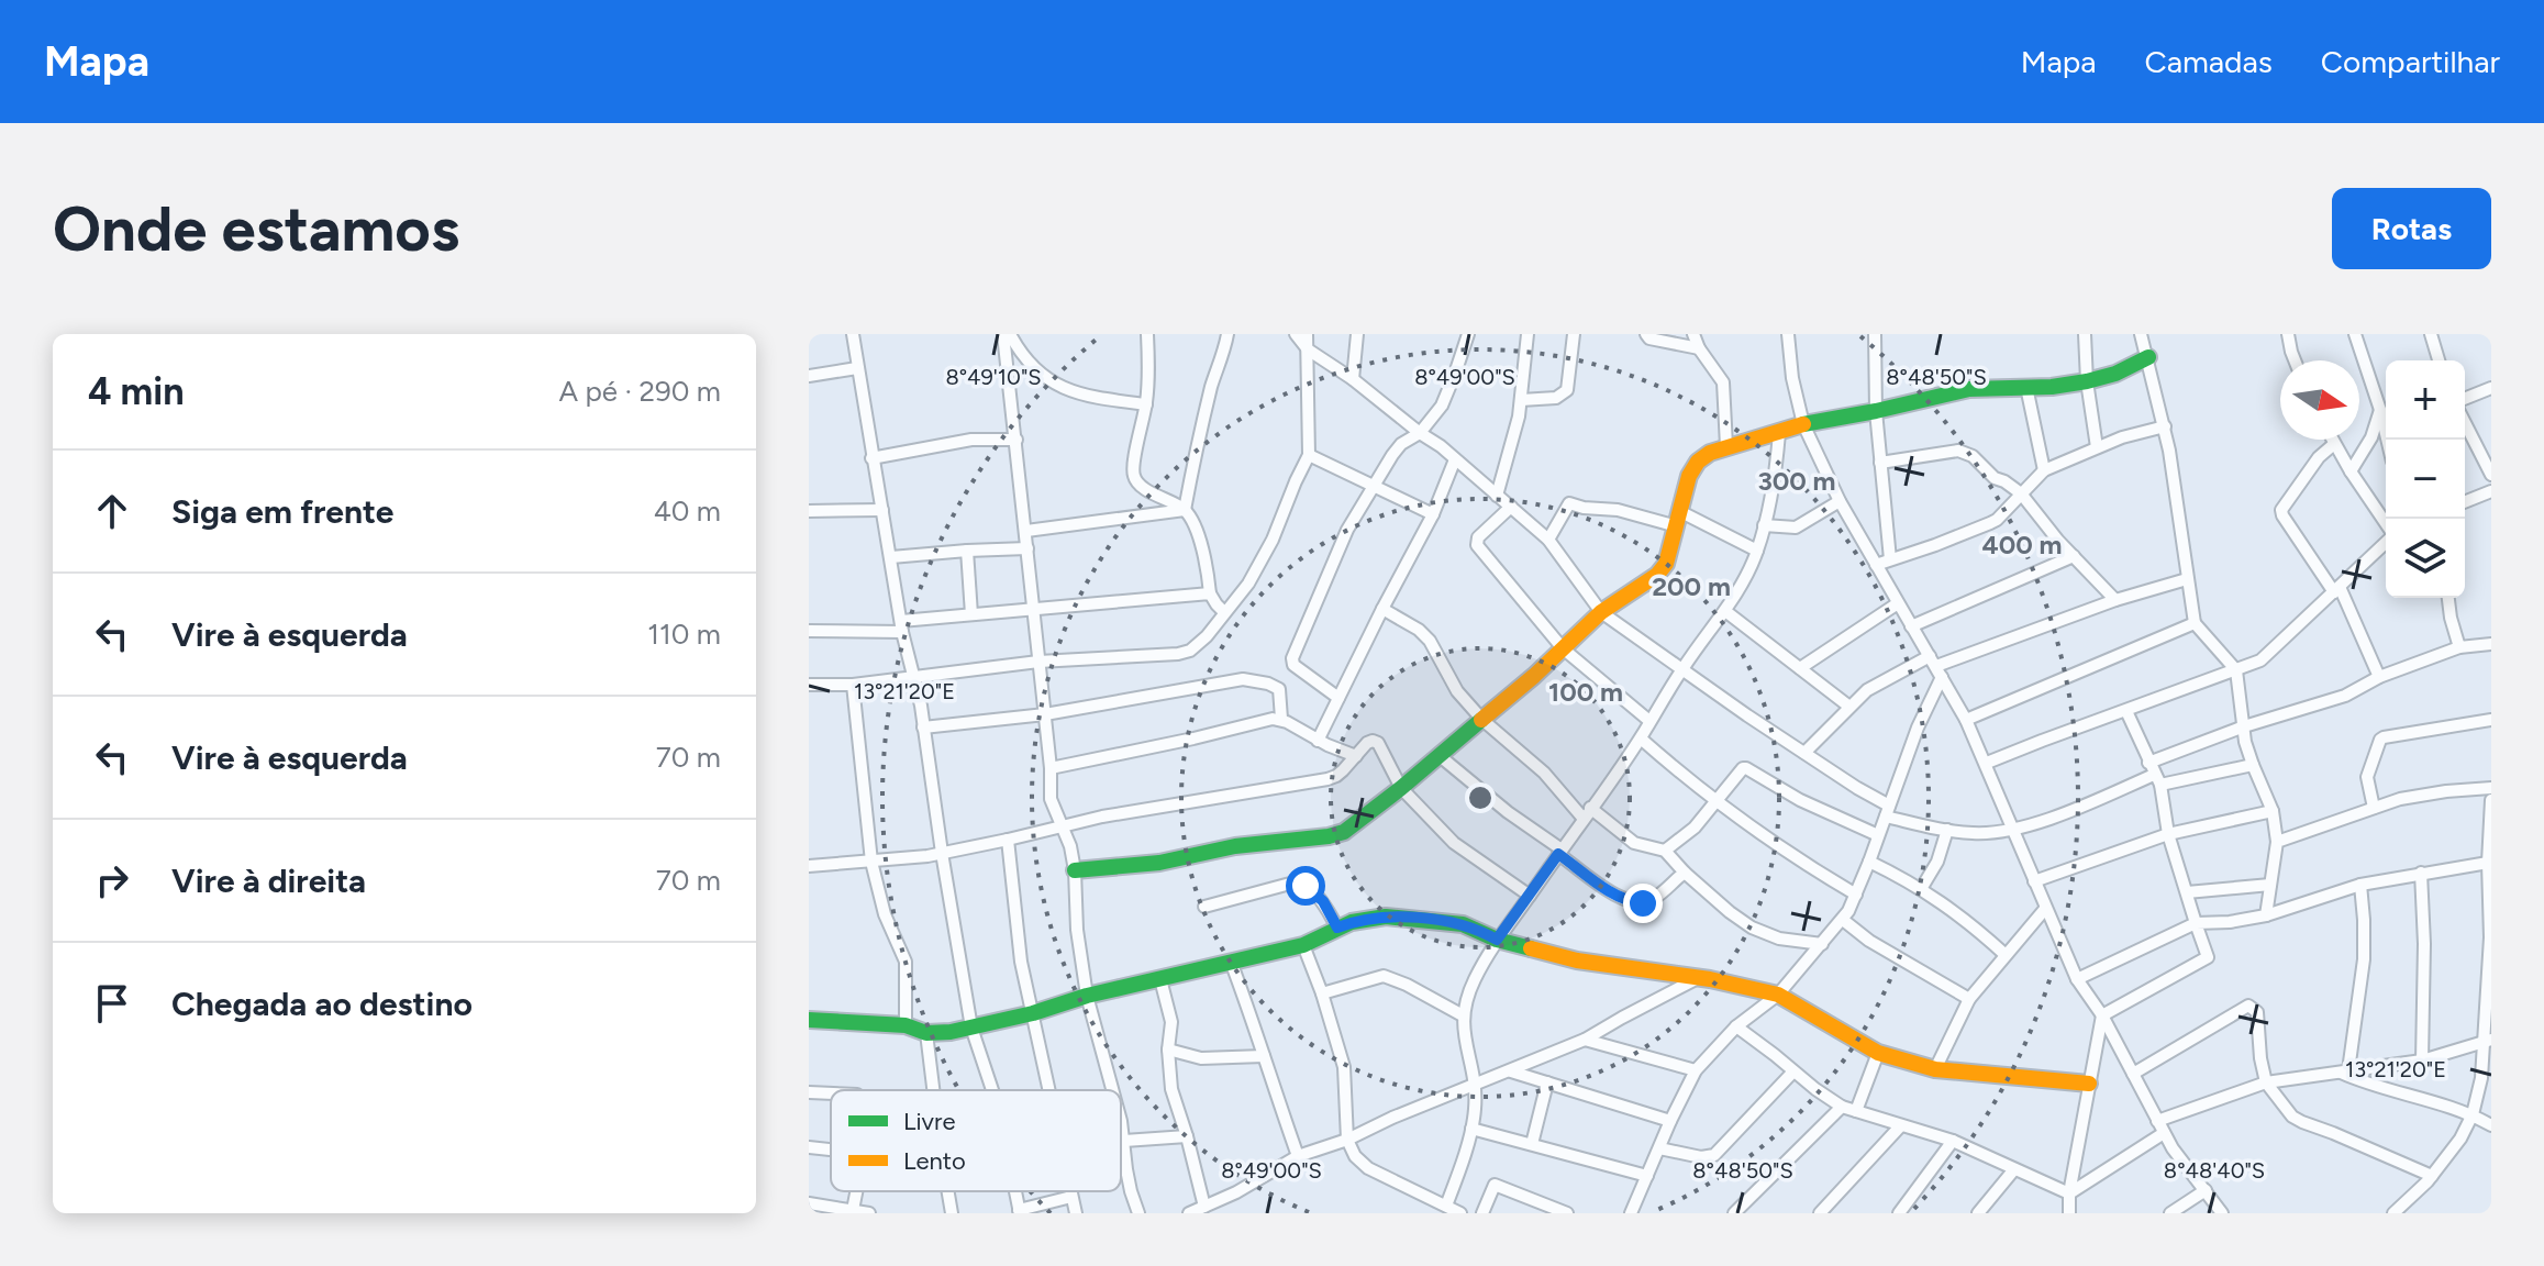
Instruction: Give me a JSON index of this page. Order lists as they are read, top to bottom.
{
  "legend": ["Livre", "Lento"],
  "north": "right",
  "page": {
    "header": "Mapa",
    "nav": ["Mapa", "Camadas", "Compartilhar"],
    "buttons": "Rotas",
    "title": "Onde estamos",
    "heading": ["4 min", "A pé · 290 m"],
    "map_buttons": ["+", "−"],
    "list": [
      ["Siga em frente", "40 m"],
      ["Vire à esquerda", "110 m"],
      ["Vire à esquerda", "70 m"],
      ["Vire à direita", "70 m"],
      "Chegada ao destino"
    ]
  },
  "coordinates": [
    "8°49'10\"S",
    "8°49'00\"S",
    "8°48'50\"S",
    "13°21'20\"E",
    "8°48'40\"S"
  ],
  "rings": [
    "300 m",
    "400 m",
    "200 m",
    "100 m"
  ]
}
